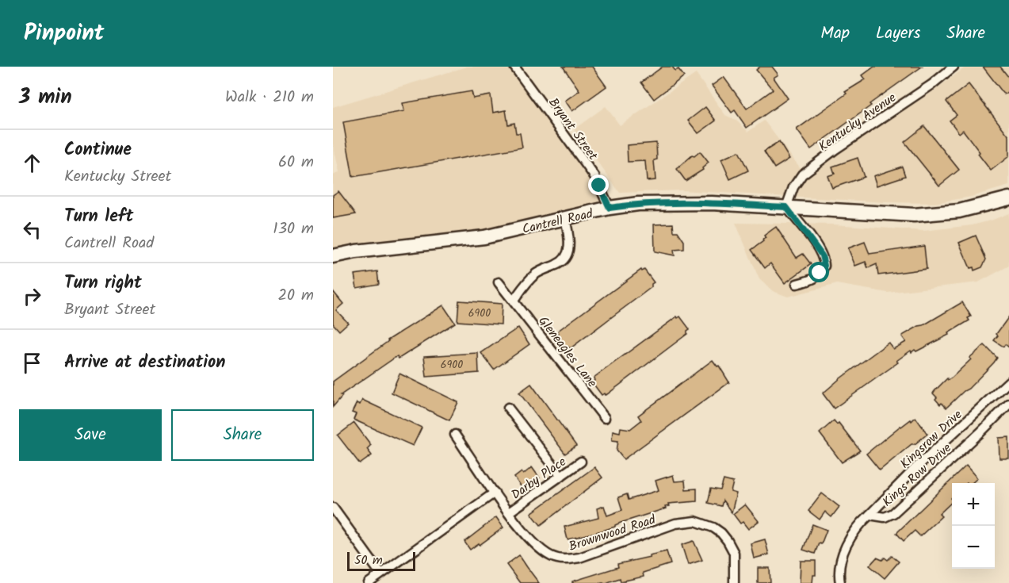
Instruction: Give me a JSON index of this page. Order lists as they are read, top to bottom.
{
  "streets": {
    "main road": ["Cantrell Road"],
    "street": [
      "Kentucky Avenue",
      "Bryant Street",
      "Gleneagles Lane",
      "Kingsrow Drive",
      "Kings Row Drive",
      "Darby Place",
      "Brownwood Road"
    ]
  },
  "crossings": [
    ["Kentucky Avenue", "Cantrell Road"],
    ["Bryant Street", "Cantrell Road"],
    ["Kingsrow Drive", "Kings Row Drive"],
    ["Darby Place", "Brownwood Road"]
  ],
  "house_numbers": ["6900", "6900"],
  "scale_bar": "50 m",
  "page": {
    "header": "Pinpoint",
    "nav": ["Map", "Layers", "Share"],
    "heading": ["3 min", "Walk · 210 m"],
    "list": [
      ["Continue", "Kentucky Street", "60 m"],
      ["Turn left", "Cantrell Road", "130 m"],
      ["Turn right", "Bryant Street", "20 m"],
      "Arrive at destination"
    ],
    "buttons": ["Save", "Share"],
    "map_buttons": ["+", "−"],
    "scale": "50 m"
  }
}
